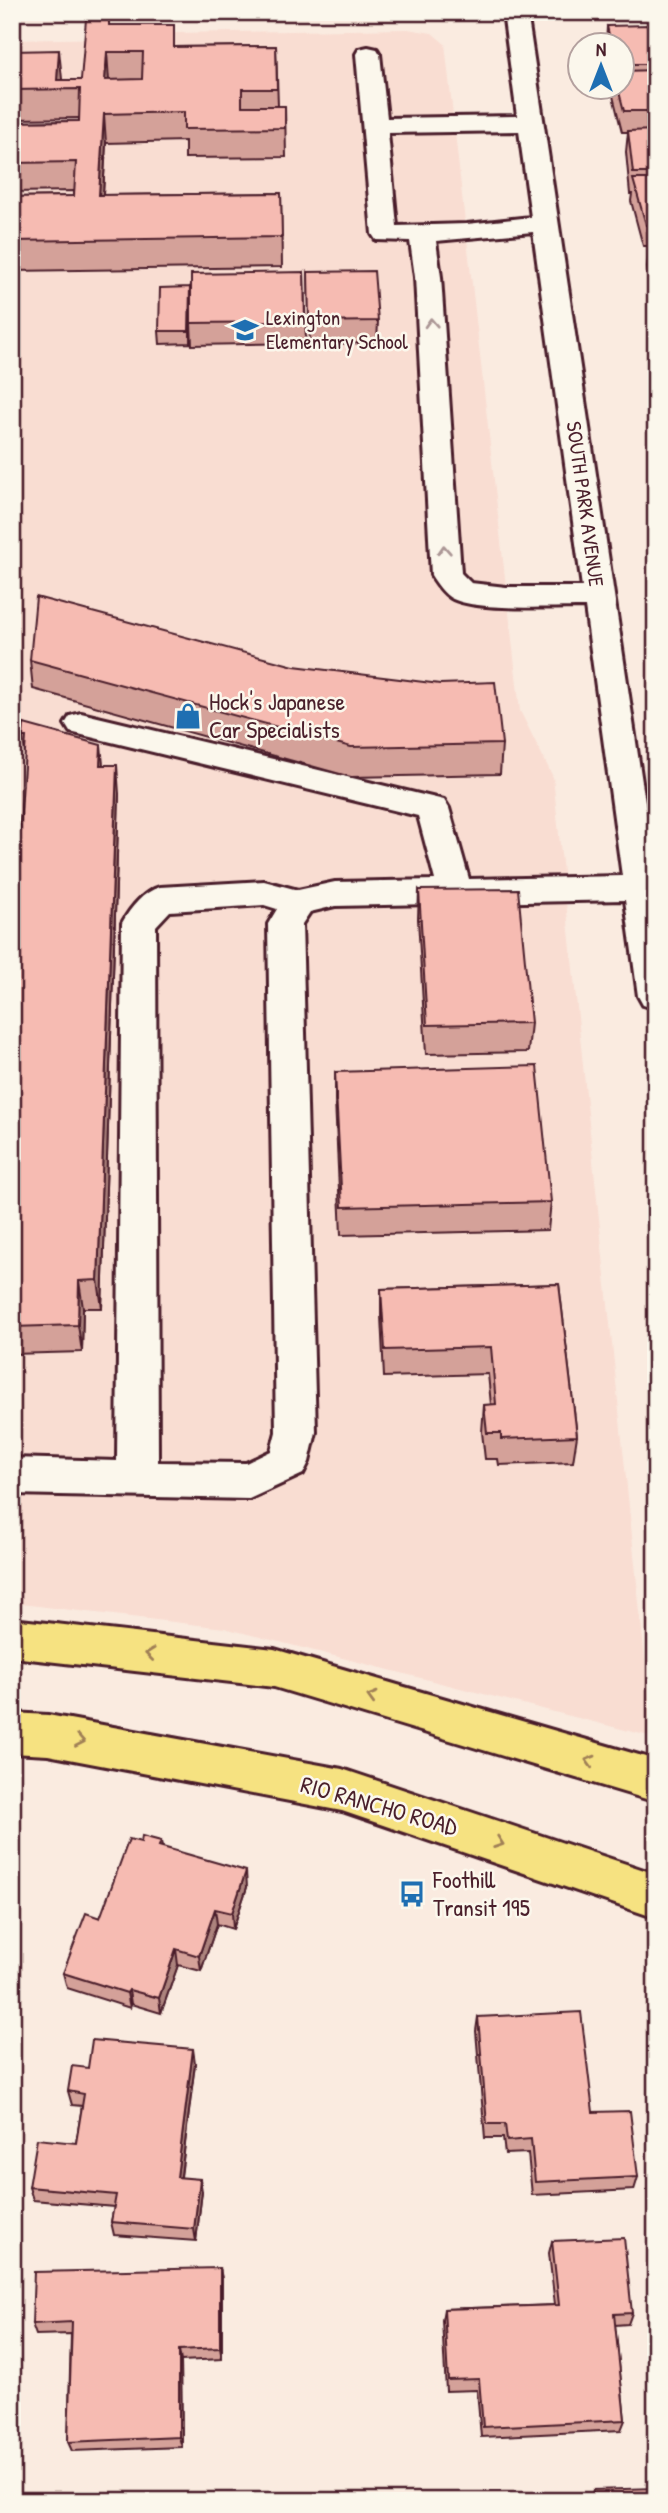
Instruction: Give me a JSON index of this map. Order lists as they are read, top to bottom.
{
  "streets": {
    "main road": ["RIO RANCHO ROAD"],
    "street": ["SOUTH PARK AVENUE"]
  },
  "places": {
    "school or university": ["Lexington Elementary School"],
    "shop": ["Hock's Japanese Car Specialists"],
    "bus stop": ["Foothill Transit 195"]
  },
  "north": "top"
}
